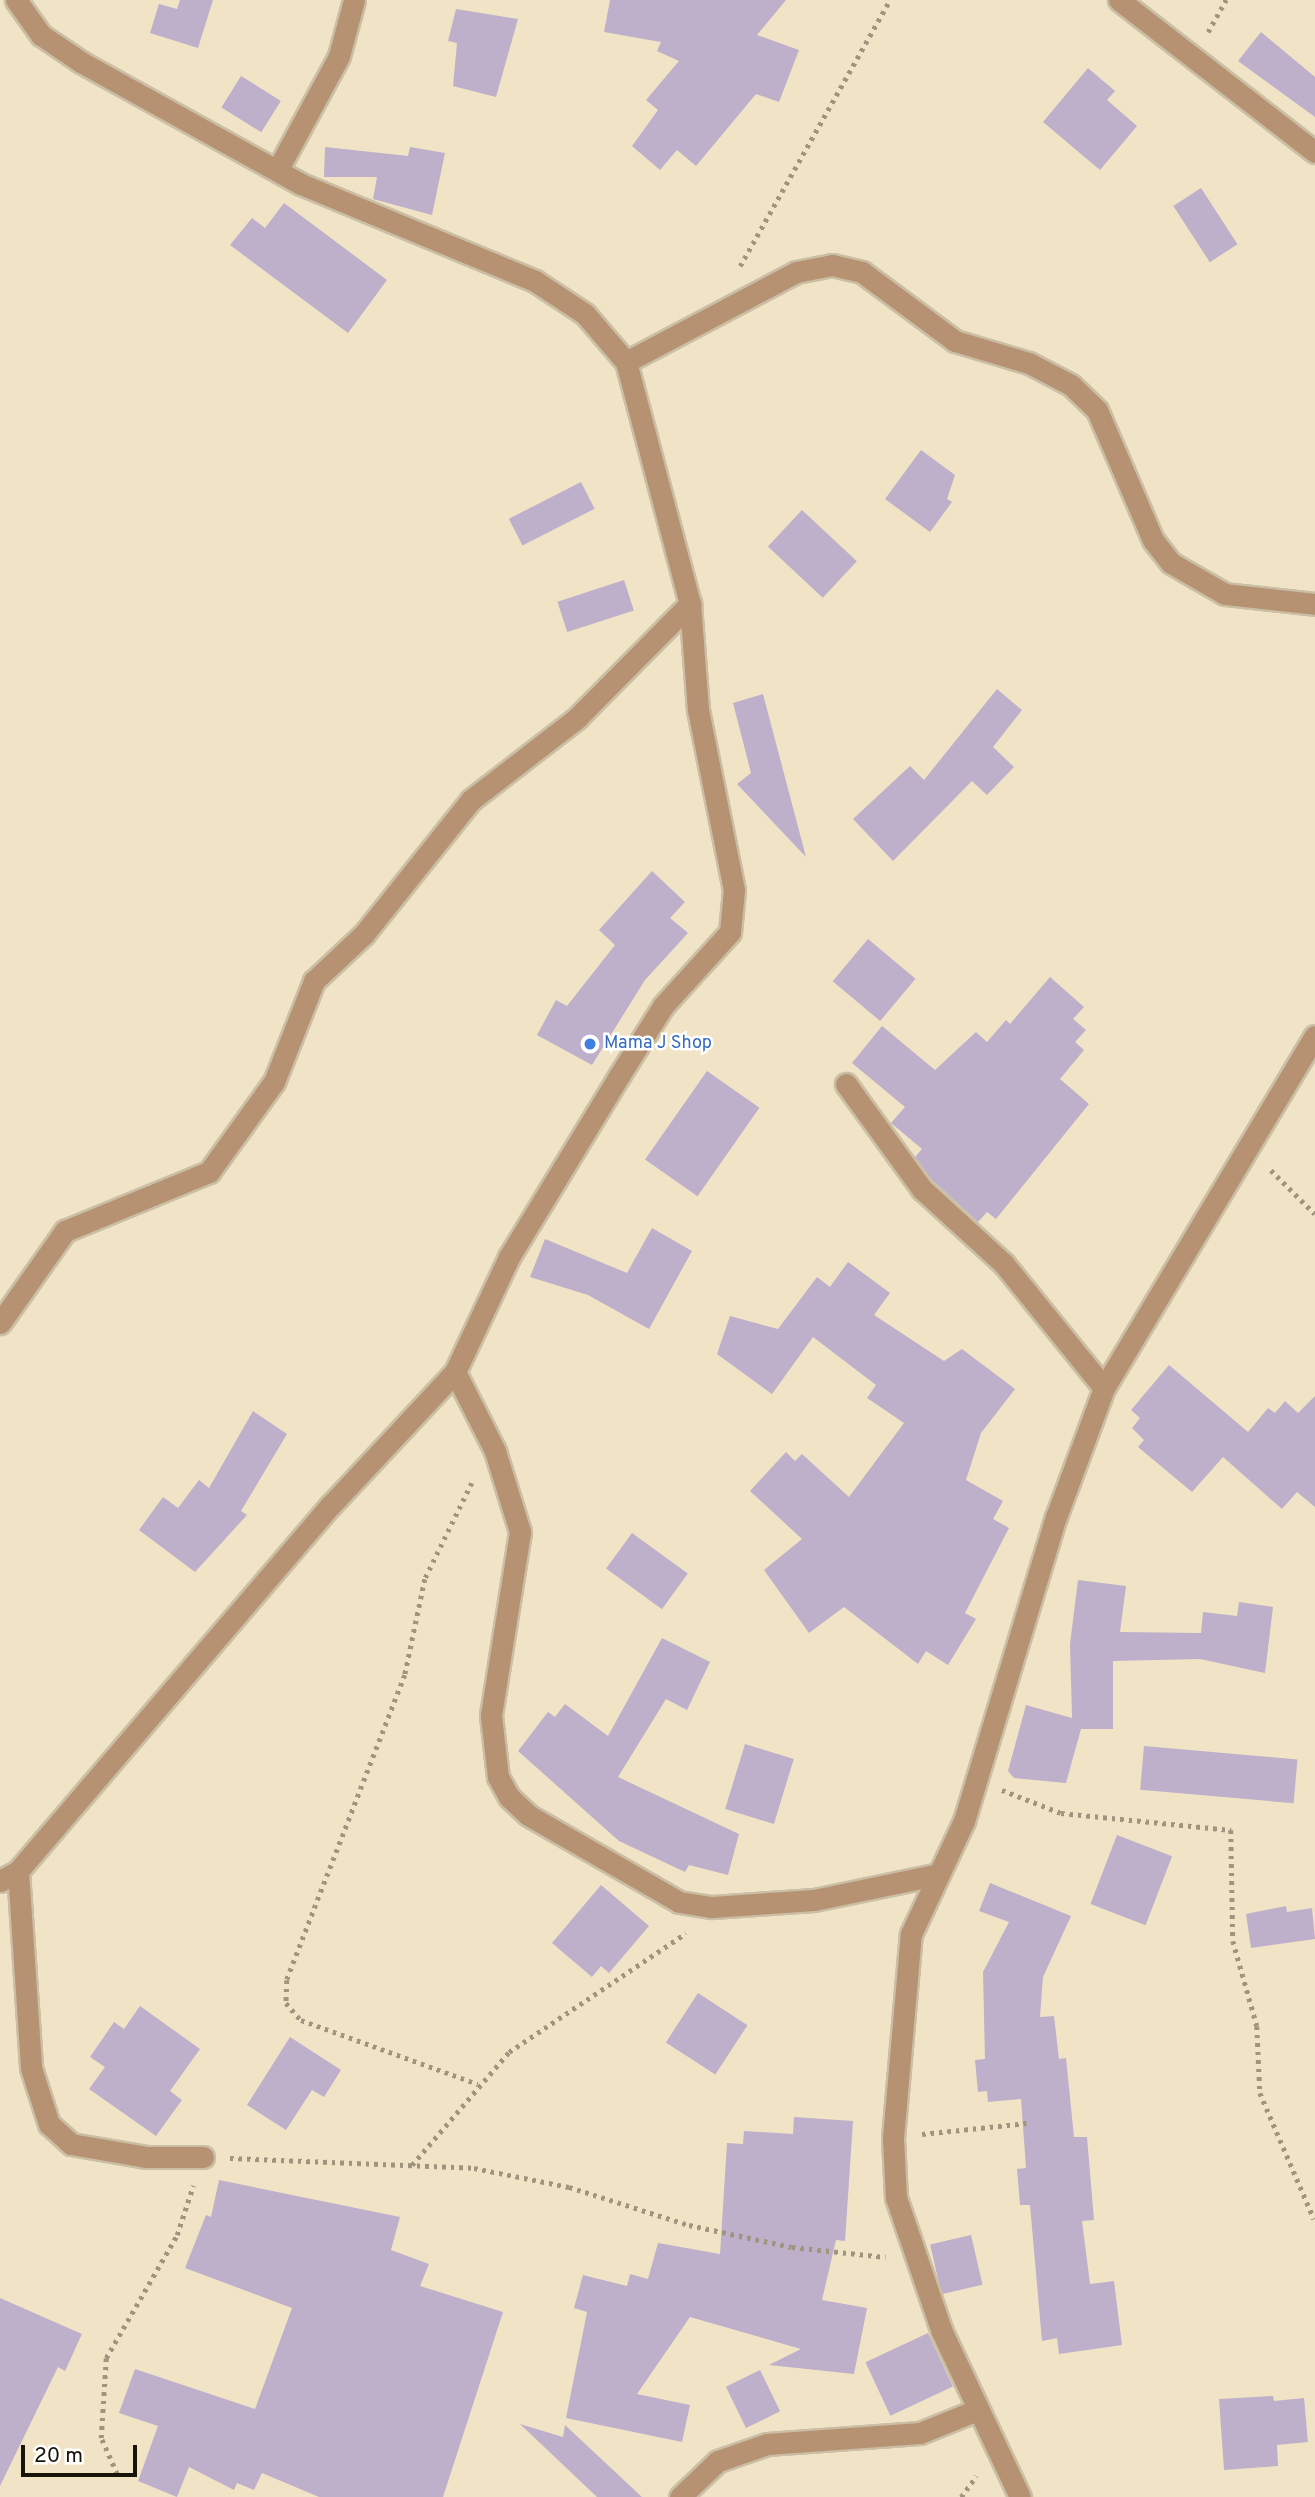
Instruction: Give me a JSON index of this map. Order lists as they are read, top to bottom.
{
  "places": ["Mama J Shop"],
  "scale_bar": "20 m"
}
